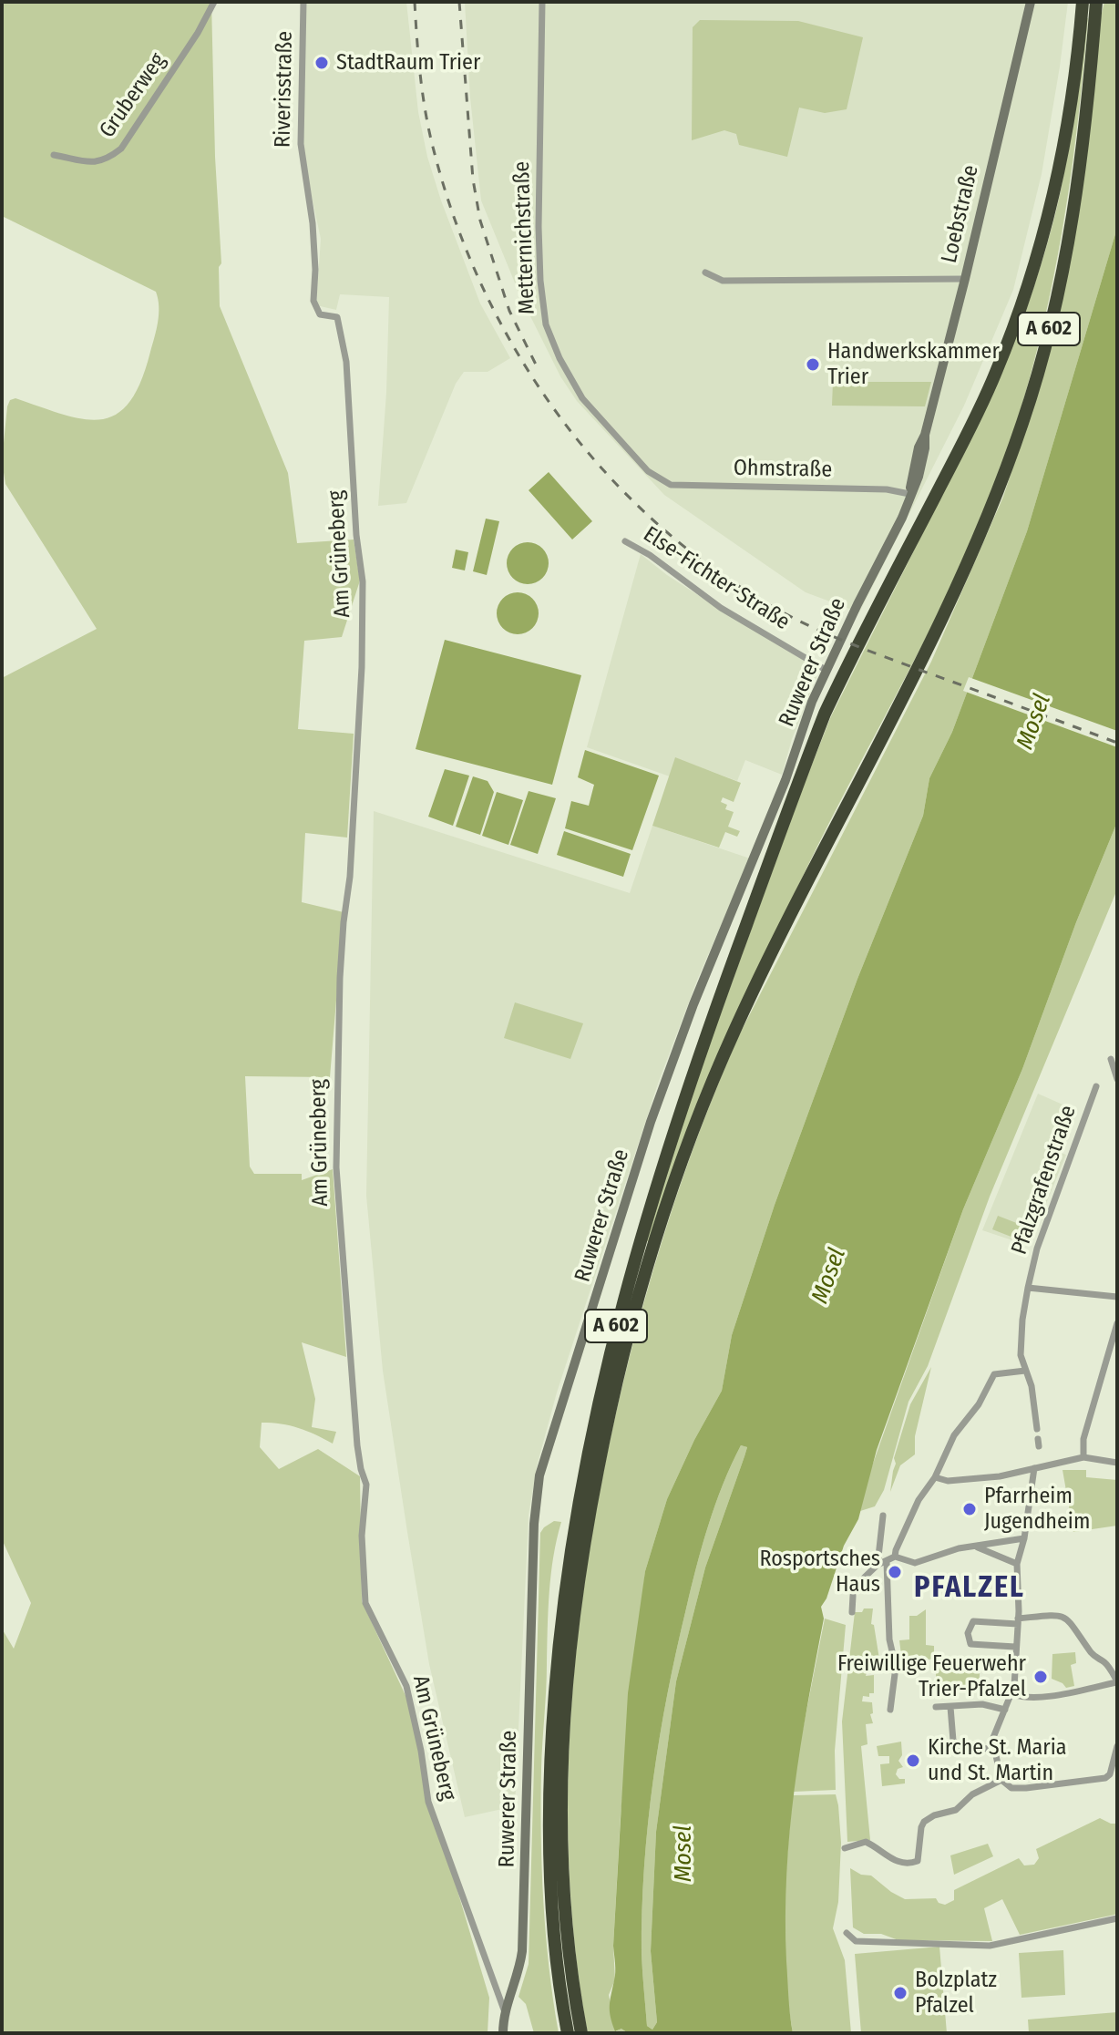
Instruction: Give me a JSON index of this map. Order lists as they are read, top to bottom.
{
  "streets": {
    "highway": ["A 602"],
    "main road": ["Loebstraße", "Ruwerer Straße"],
    "street": [
      "Riverisstraße",
      "Gruberweg",
      "Metternichstraße",
      "Ohmstraße",
      "Am Grüneberg",
      "Else-Fichter-Straße",
      "Pfalzgrafenstraße"
    ]
  },
  "crossings": [
    ["Riverisstraße", "Am Grüneberg"],
    ["Loebstraße", "Ohmstraße"],
    ["Loebstraße", "Ruwerer Straße"],
    ["Metternichstraße", "Ohmstraße"],
    ["Ohmstraße", "Ruwerer Straße"],
    ["Am Grüneberg", "Ruwerer Straße"],
    ["Else-Fichter-Straße", "Ruwerer Straße"]
  ],
  "districts": ["PFALZEL"],
  "water": ["Mosel"],
  "places": [
    "StadtRaum Trier",
    "Handwerkskammer Trier",
    "Pfarrheim Jugendheim",
    "Rosportsches Haus",
    "Freiwillige Feuerwehr Trier-Pfalzel",
    "Kirche St. Maria und St. Martin",
    "Bolzplatz Pfalzel"
  ]
}
